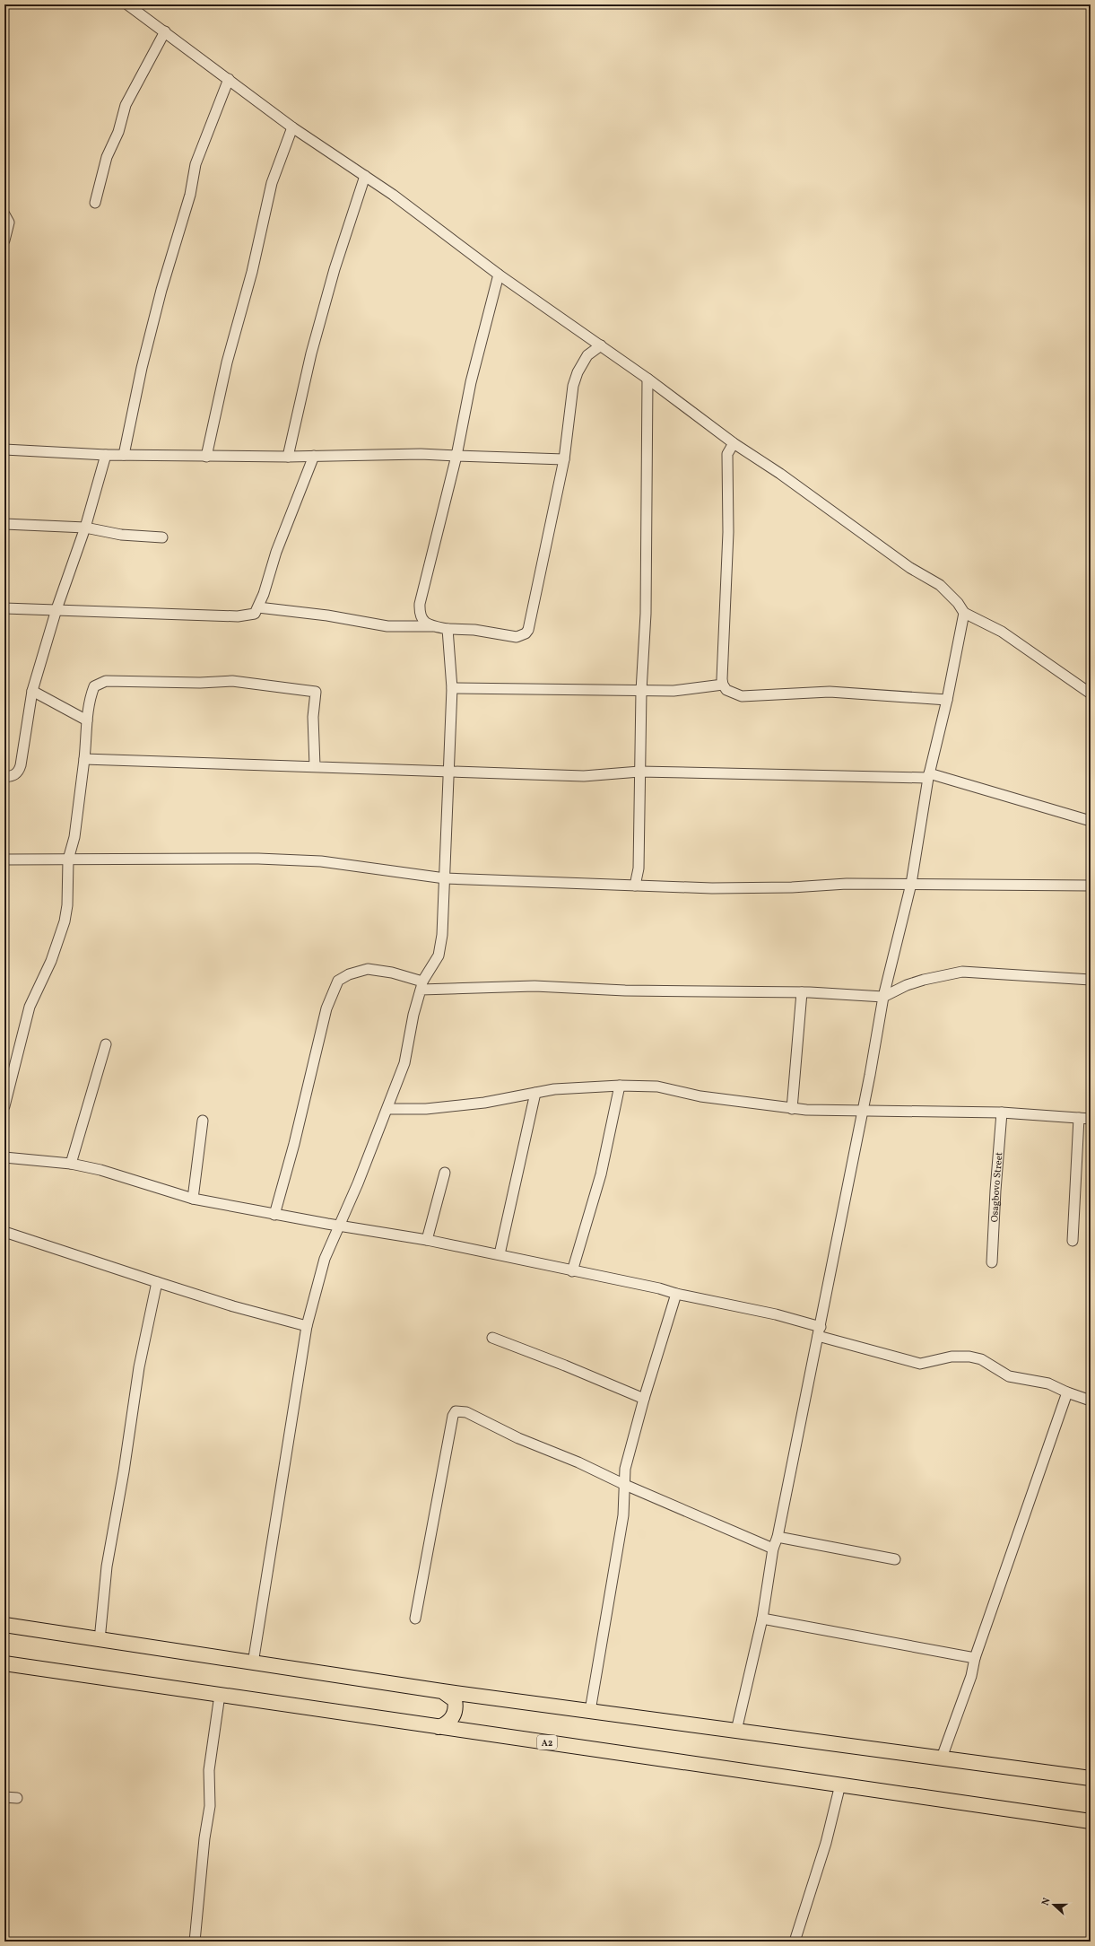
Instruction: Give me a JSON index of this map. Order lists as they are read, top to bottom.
{
  "streets": {
    "highway": ["A2"],
    "street": ["Osagbovo Street"]
  },
  "north": "left"
}
